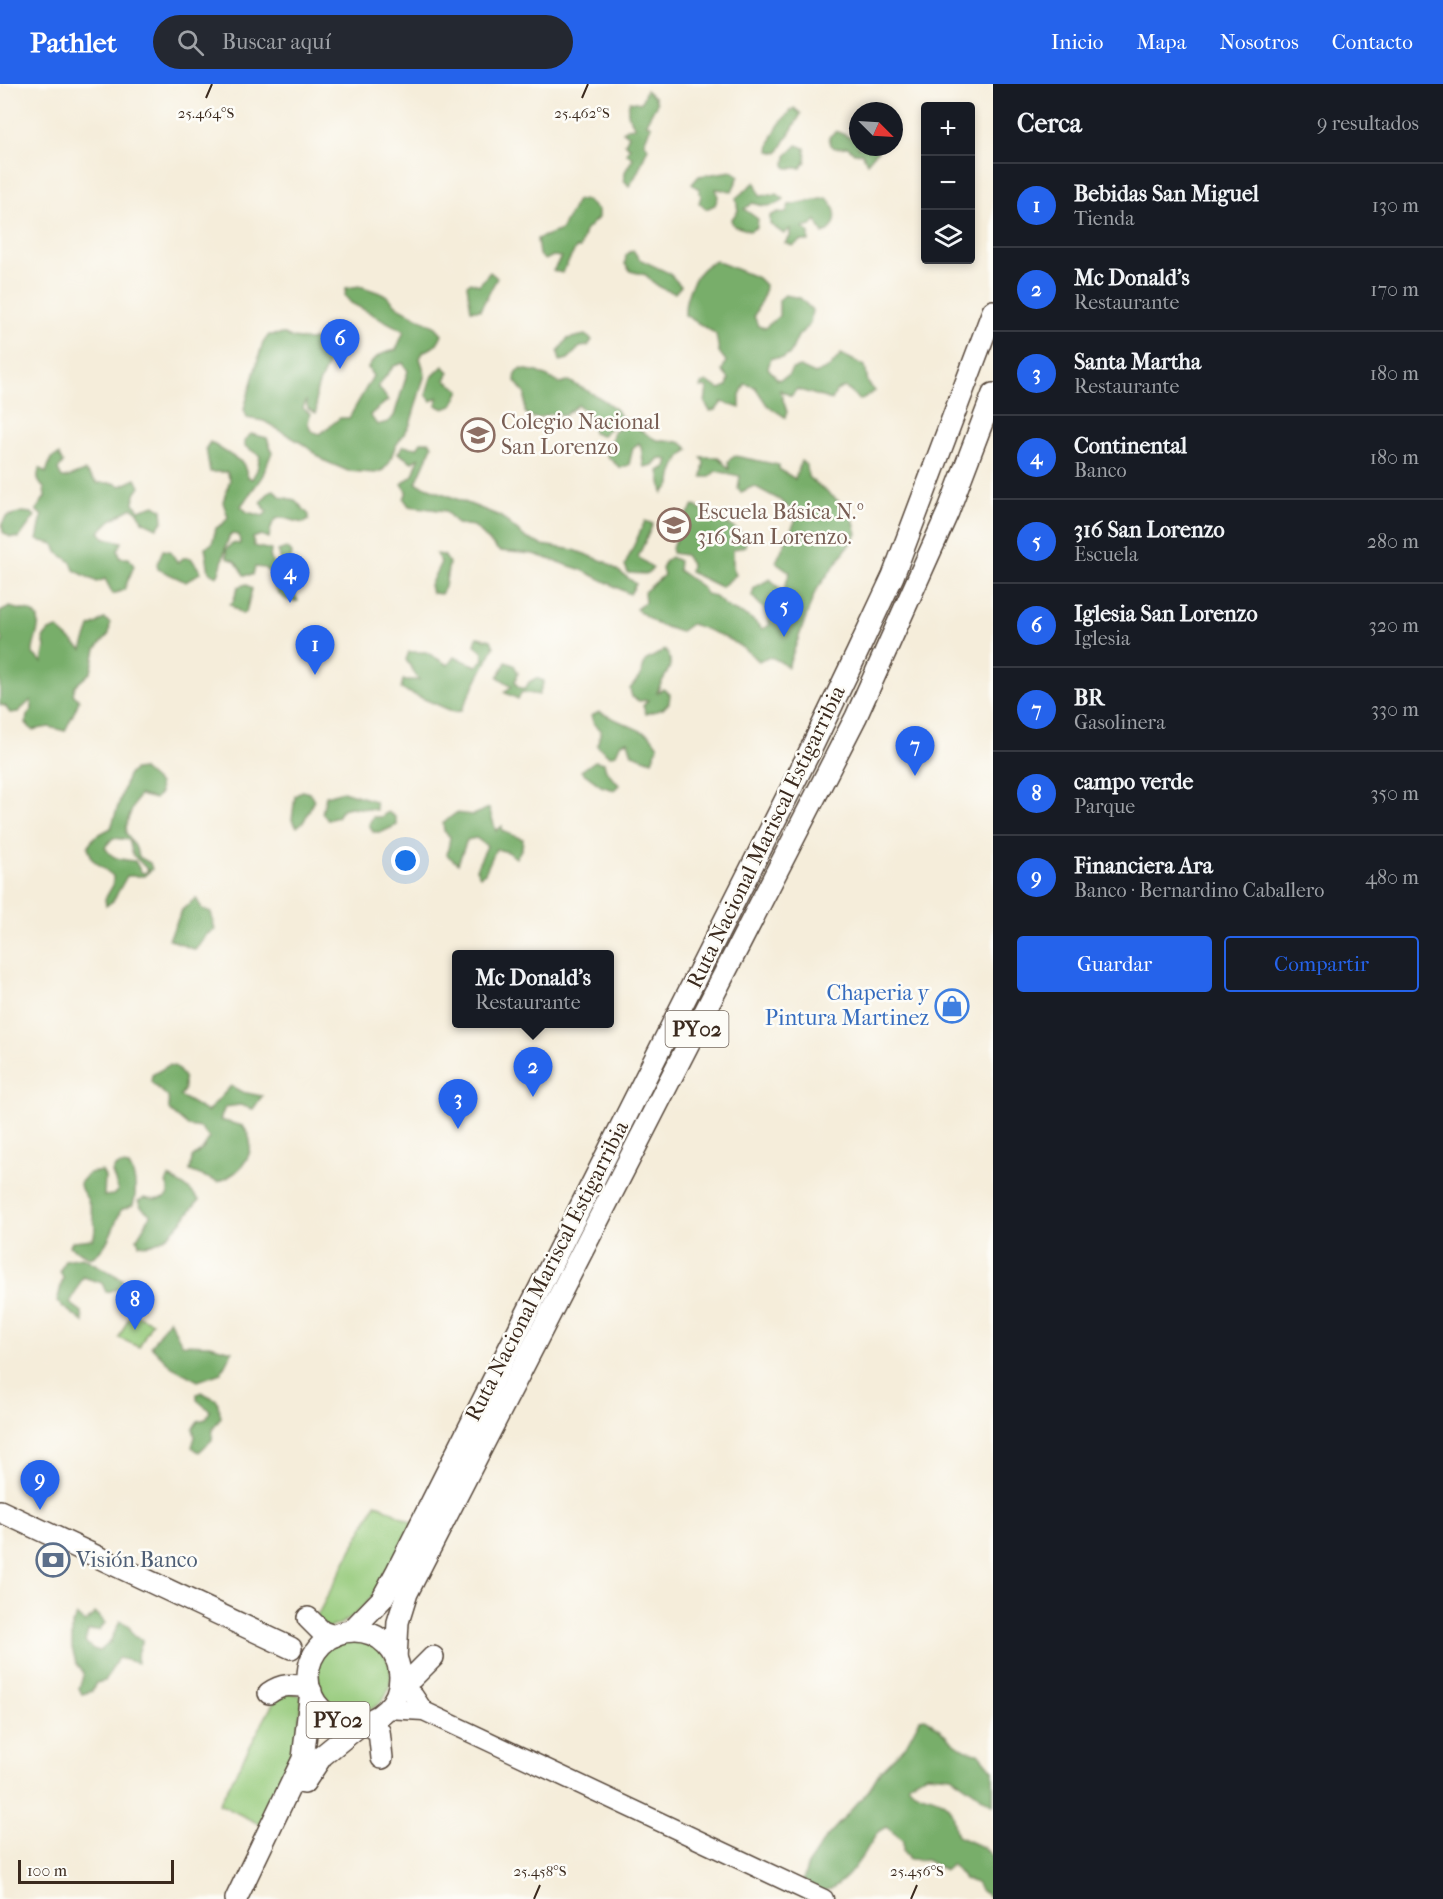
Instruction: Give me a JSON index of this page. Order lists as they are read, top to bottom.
{
  "streets": {
    "highway": ["Ruta Nacional Mariscal Estigarribia", "PY02"]
  },
  "crossings": [
    ["Ruta Nacional Mariscal Estigarribia", "PY02"]
  ],
  "places": {
    "school or university": ["Colegio Nacional San Lorenzo", "Escuela Básica N.º 316 San Lorenzo."],
    "shop": ["Chaperia y Pintura Martinez"],
    "bank": ["Visión Banco"]
  },
  "scale_bar": "100 m",
  "north": "bottom right",
  "page": {
    "header": "Pathlet",
    "search": "Buscar aquí",
    "nav": [
      "Inicio",
      "Mapa",
      "Nosotros",
      "Contacto"
    ],
    "heading": ["Cerca", "9 resultados"],
    "map_buttons": ["+", "−"],
    "list": [
      {
        "mark": "1",
        "name": "Bebidas San Miguel",
        "note": "Tienda",
        "value": "130 m"
      },
      {
        "mark": "2",
        "name": "Mc Donald's",
        "note": "Restaurante",
        "value": "170 m"
      },
      {
        "mark": "3",
        "name": "Santa Martha",
        "note": "Restaurante",
        "value": "180 m"
      },
      {
        "mark": "4",
        "name": "Continental",
        "note": "Banco",
        "value": "180 m"
      },
      {
        "mark": "5",
        "name": "316 San Lorenzo",
        "note": "Escuela",
        "value": "280 m"
      },
      {
        "mark": "6",
        "name": "Iglesia San Lorenzo",
        "note": "Iglesia",
        "value": "320 m"
      },
      {
        "mark": "7",
        "name": "BR",
        "note": "Gasolinera",
        "value": "330 m"
      },
      {
        "mark": "8",
        "name": "campo verde",
        "note": "Parque",
        "value": "350 m"
      },
      {
        "mark": "9",
        "name": "Financiera Ara",
        "note": "Banco · Bernardino Caballero",
        "value": "480 m"
      }
    ],
    "pins": [
      "6",
      "4",
      "5",
      "1",
      "7",
      "2",
      "3",
      "8",
      "9"
    ],
    "buttons": ["Guardar", "Compartir"],
    "popup": ["Mc Donald's", "Restaurante"],
    "scale": "100 m"
  },
  "coordinates": [
    "25.464°S",
    "25.462°S",
    "25.458°S",
    "25.456°S"
  ]
}
